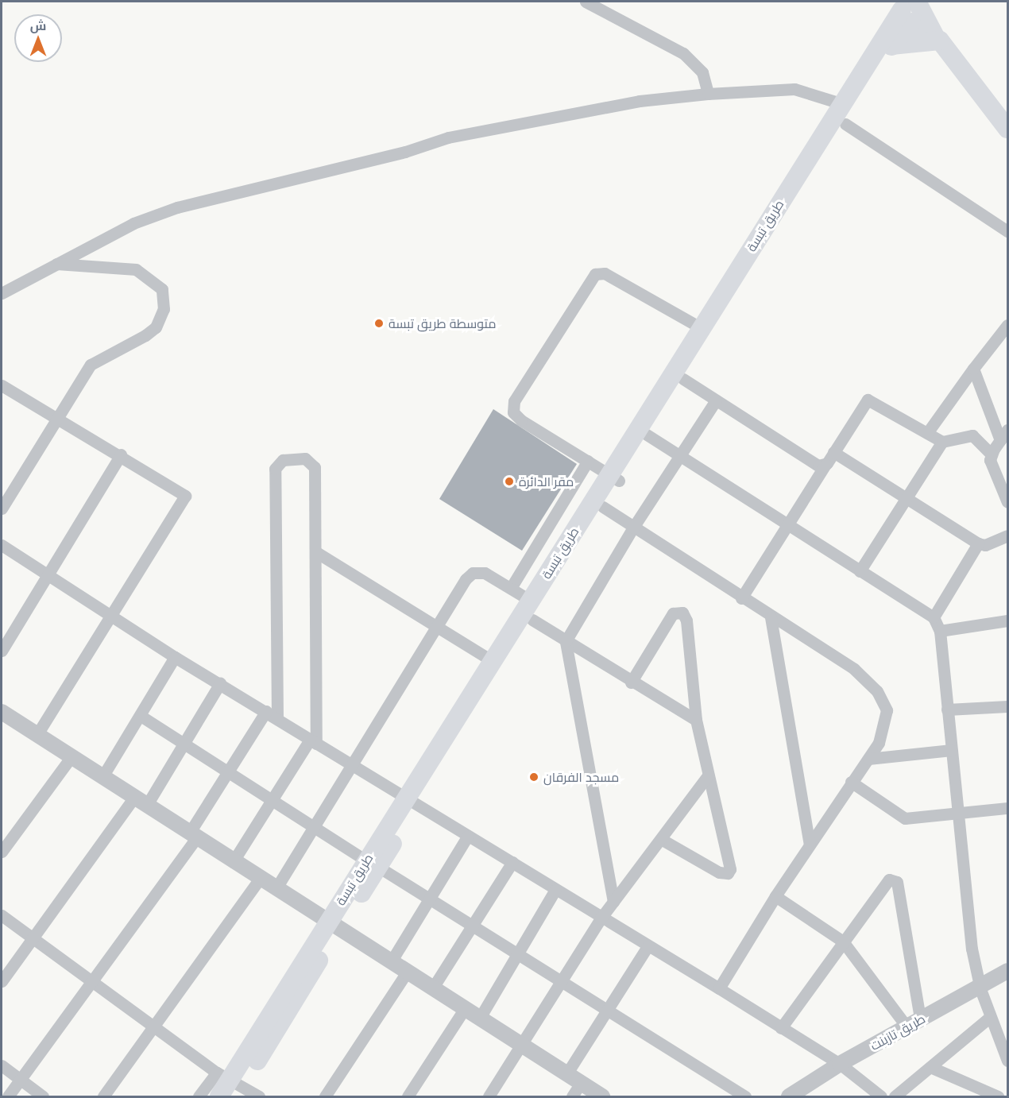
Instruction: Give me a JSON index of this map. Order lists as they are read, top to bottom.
{
  "streets": {
    "main road": ["طريق تبسة"],
    "street": ["طريق تازبنت"]
  },
  "places": ["متوسطة طريق تبسة", "مقر الدائرة", "مسجد الفرقان"],
  "north": "top"
}
